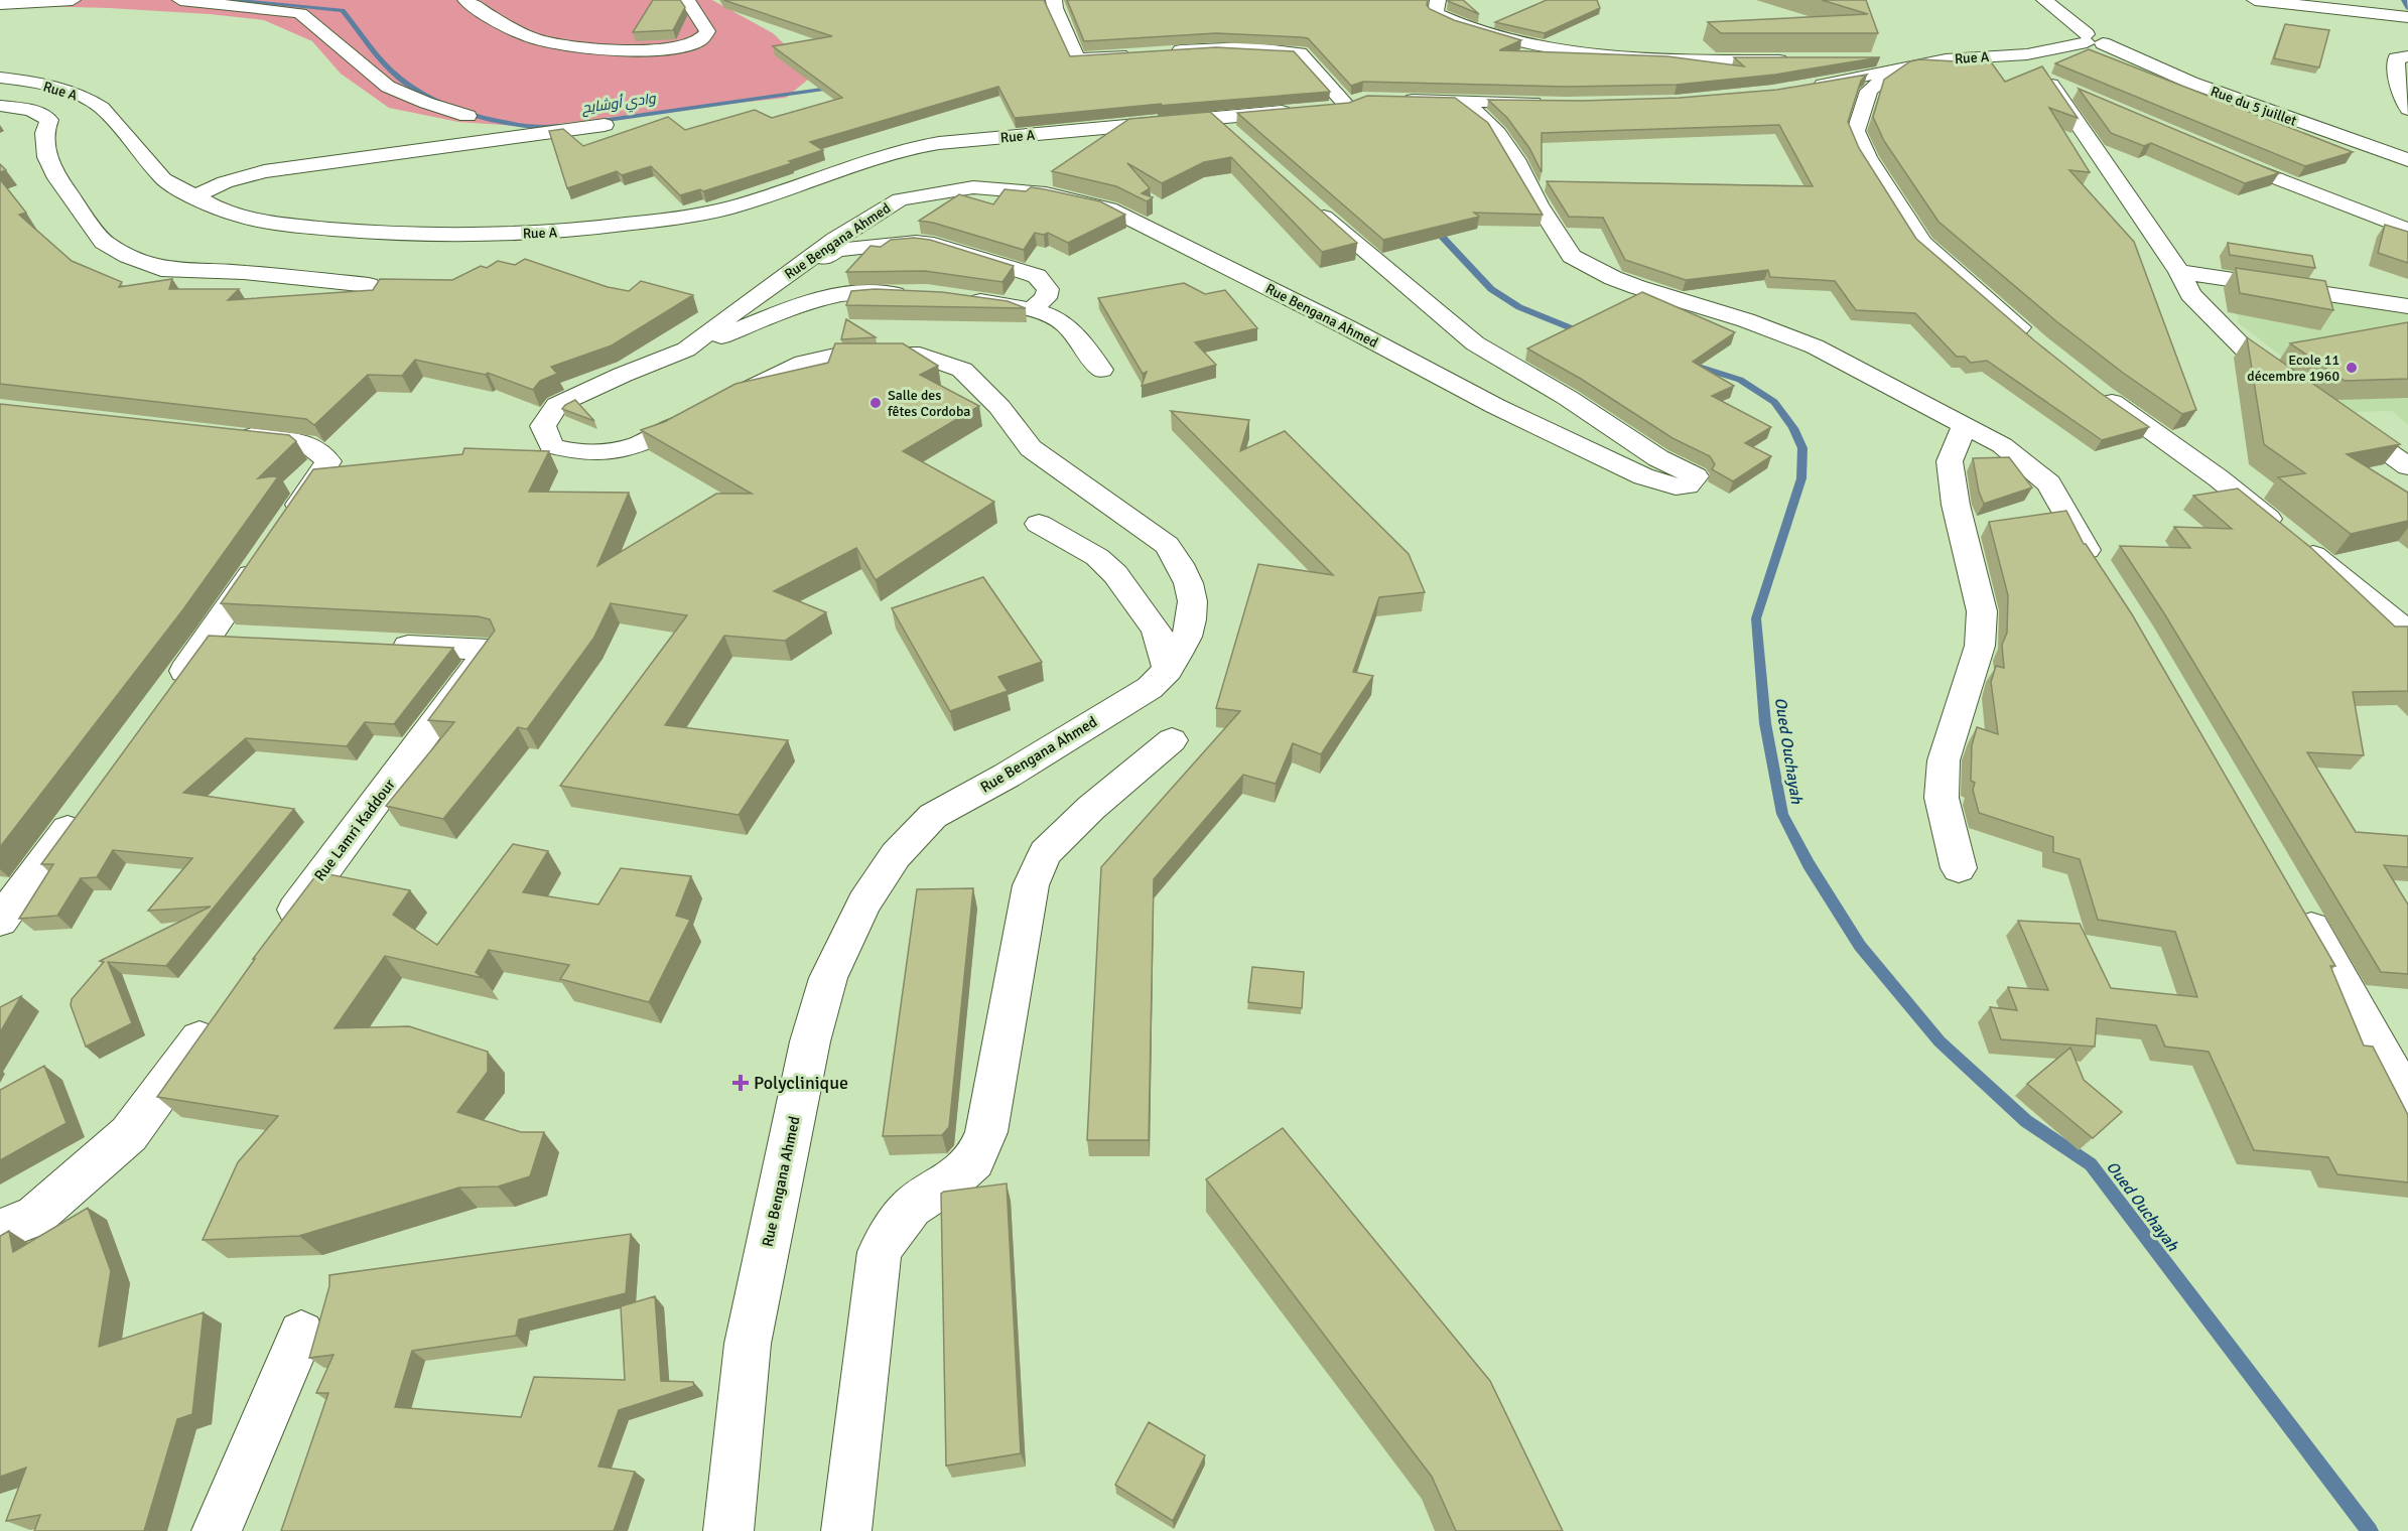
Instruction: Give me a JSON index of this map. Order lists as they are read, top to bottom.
{
  "streets": {
    "main road": [
      "Rue A",
      "Rue du 5 juillet",
      "Rue Bengana Ahmed",
      "Rue Lamri Kaddour"
    ]
  },
  "crossings": [
    ["Rue A", "Rue du 5 juillet"]
  ],
  "water": ["وادي أوشايح", "Oued Ouchayah"],
  "places": {
    "other": ["Ecole 11 décembre 1960", "Salle des fêtes Cordoba"],
    "health": ["Polyclinique"]
  }
}
